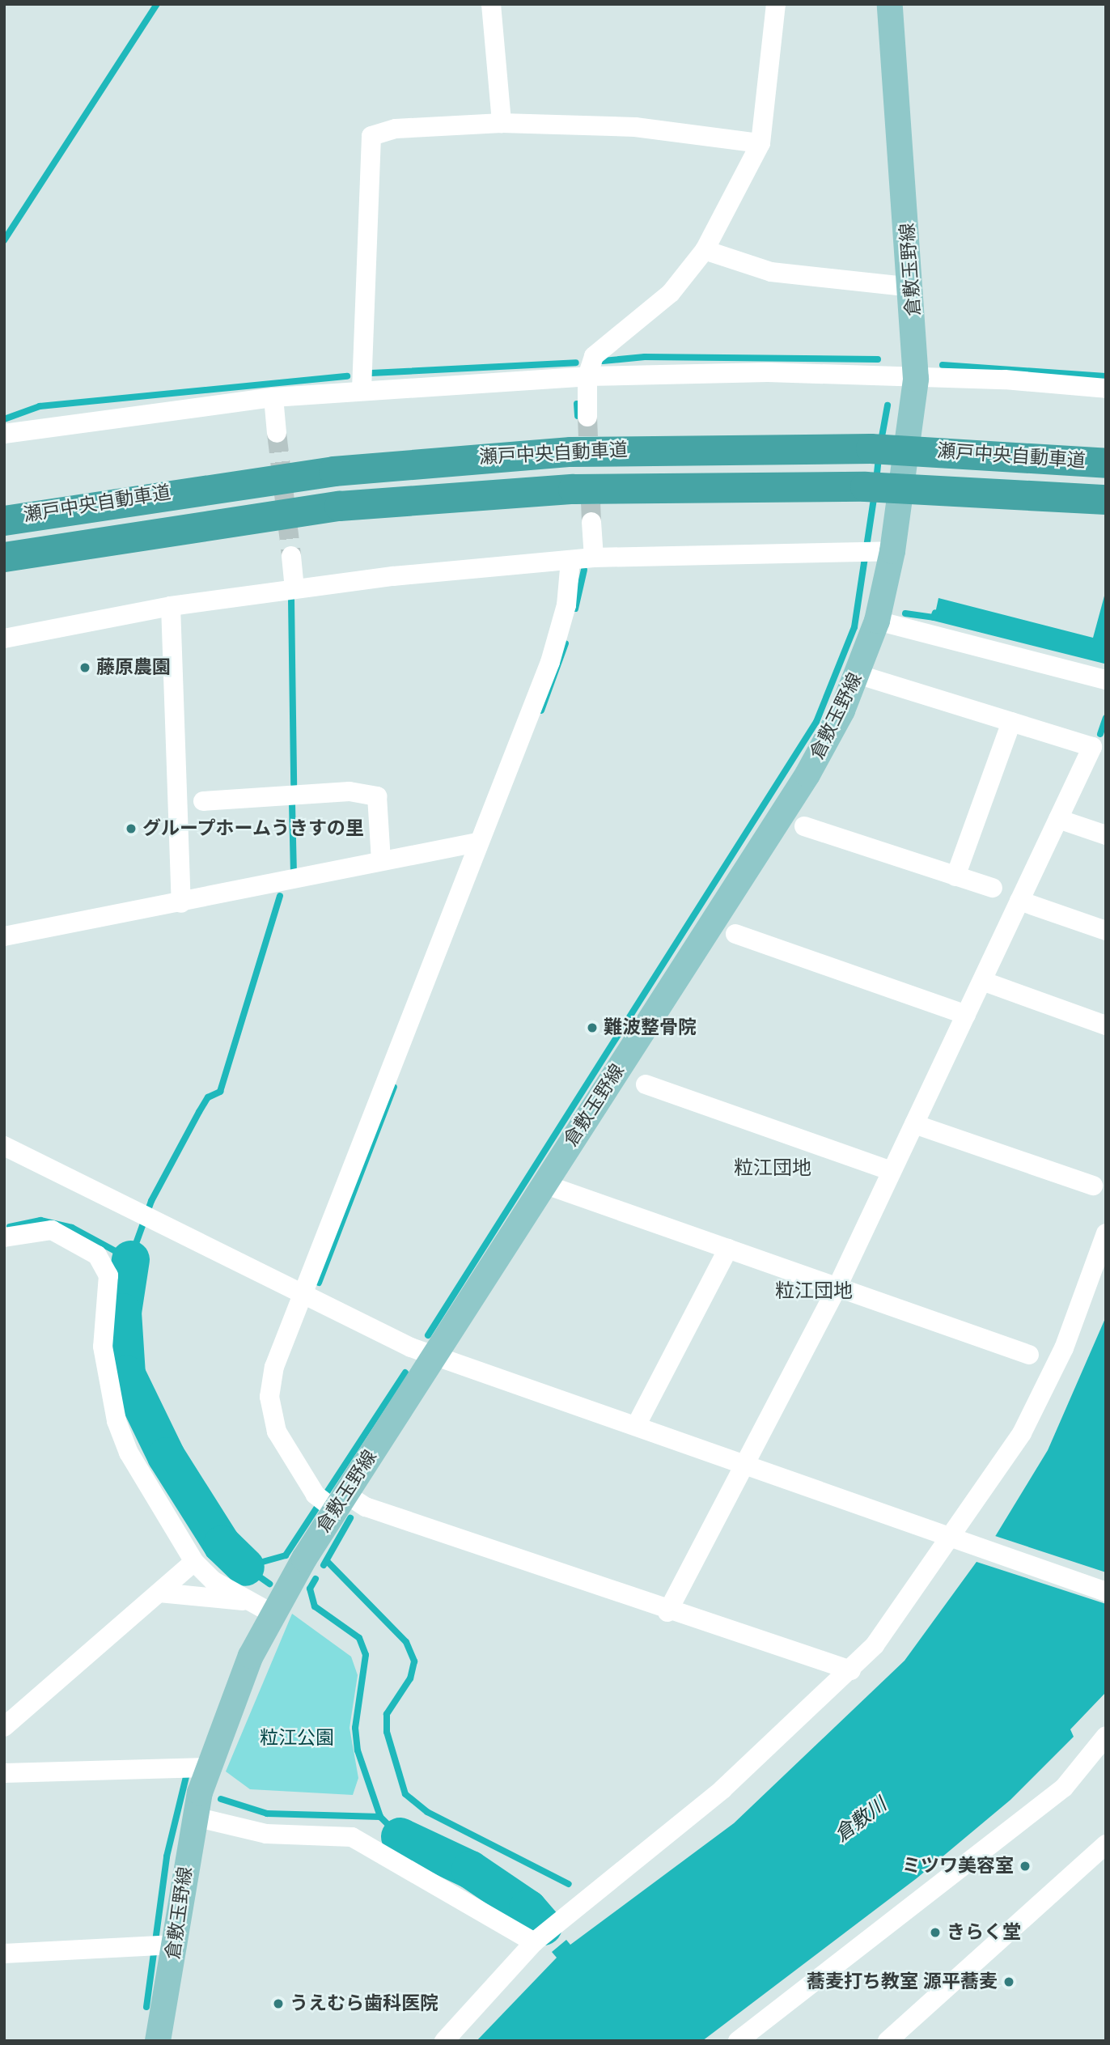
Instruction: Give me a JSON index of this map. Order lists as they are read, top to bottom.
{
  "streets": {
    "highway": ["瀬戸中央自動車道"],
    "main road": ["倉敷玉野線"]
  },
  "districts": ["粒江団地", "粒江団地"],
  "water": ["倉敷川"],
  "parks": ["粒江公園"],
  "places": [
    "藤原農園",
    "グループホームうきすの里",
    "難波整骨院",
    "ミツワ美容室",
    "きらく堂",
    "蕎麦打ち教室 源平蕎麦",
    "うえむら歯科医院"
  ]
}
